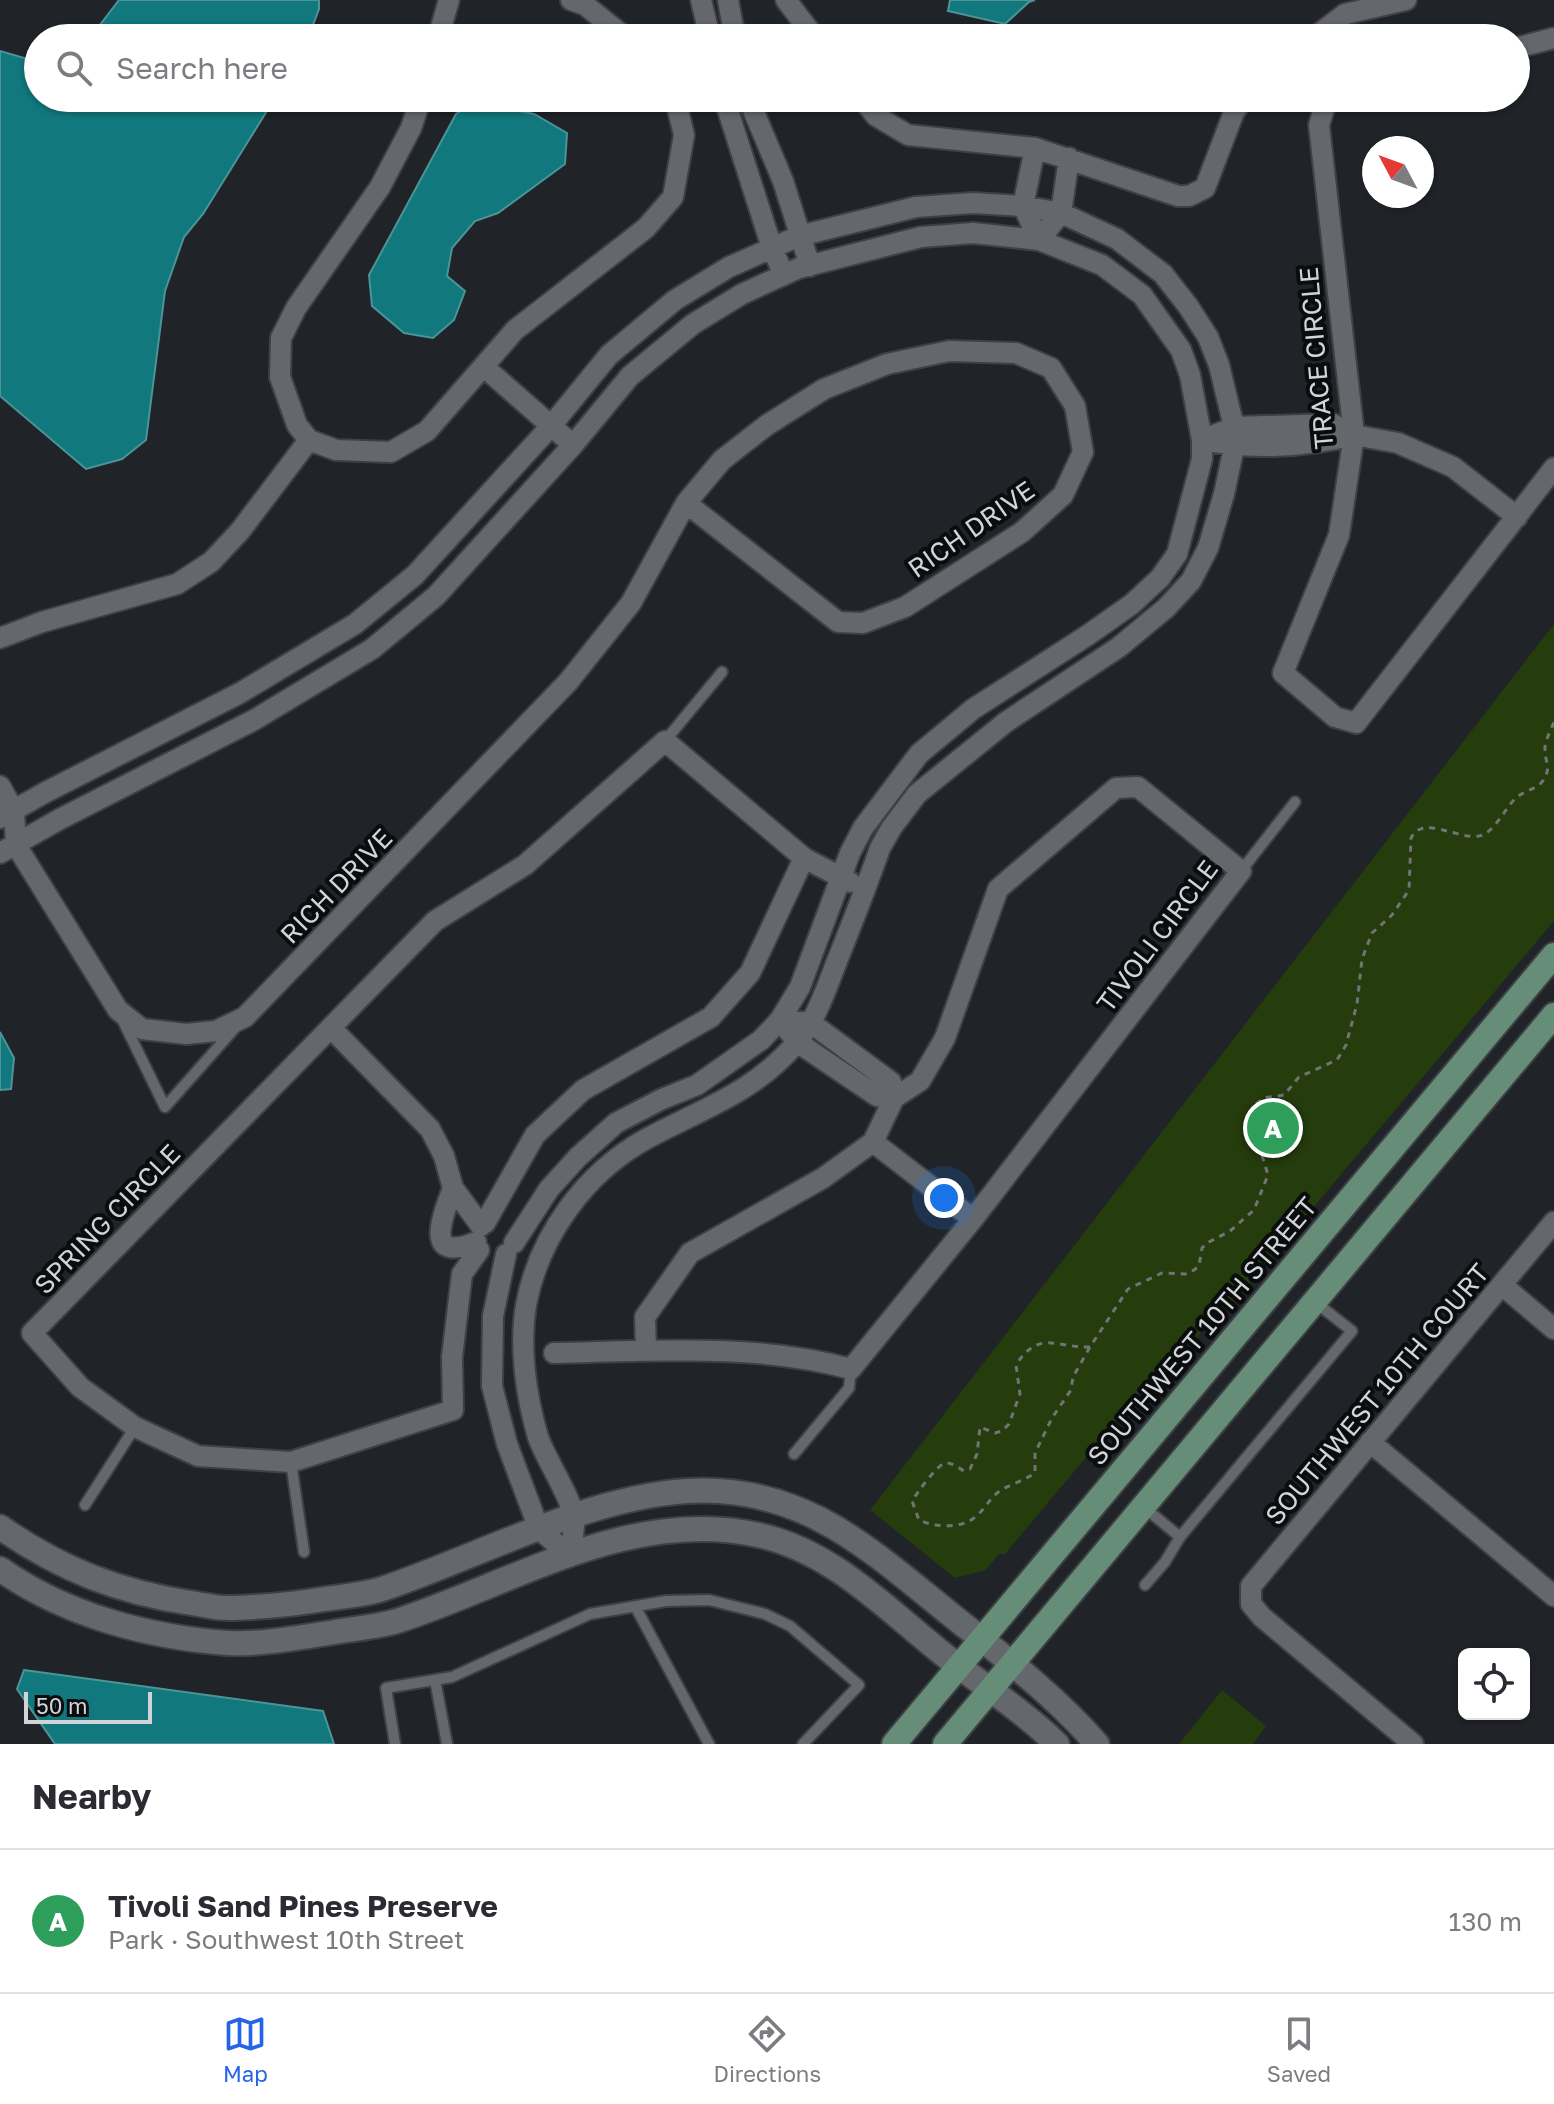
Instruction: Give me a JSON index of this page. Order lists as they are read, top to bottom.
{
  "streets": {
    "main road": ["SOUTHWEST 10TH STREET"],
    "street": [
      "TRACE CIRCLE",
      "RICH DRIVE",
      "TIVOLI CIRCLE",
      "SPRING CIRCLE",
      "SOUTHWEST 10TH COURT"
    ]
  },
  "scale_bar": "50 m",
  "north": "top left",
  "page": {
    "search": "Search here",
    "pins": "A",
    "scale": "50 m",
    "heading": "Nearby",
    "list": [
      {
        "mark": "A",
        "name": "Tivoli Sand Pines Preserve",
        "note": "Park · Southwest 10th Street",
        "value": "130 m"
      }
    ],
    "nav": ["Map", "Directions", "Saved"]
  }
}
